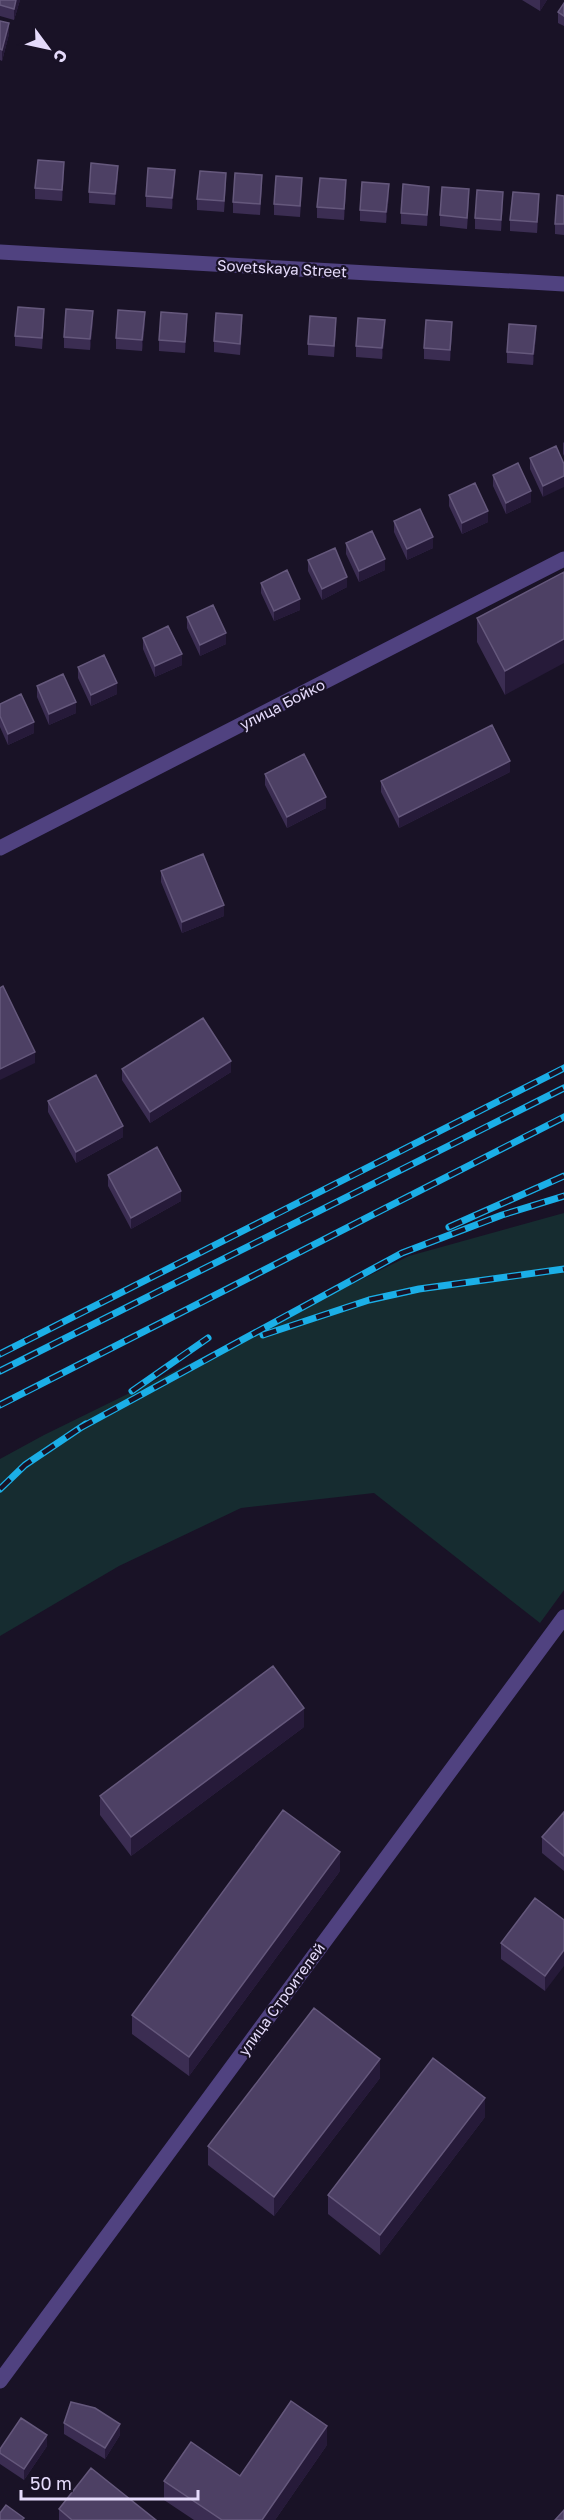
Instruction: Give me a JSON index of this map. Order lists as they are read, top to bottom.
{
  "streets": {
    "street": ["Sovetskaya Street", "улица Бойко", "улица Строителей"]
  },
  "scale_bar": "50 m",
  "north": "bottom right"
}
